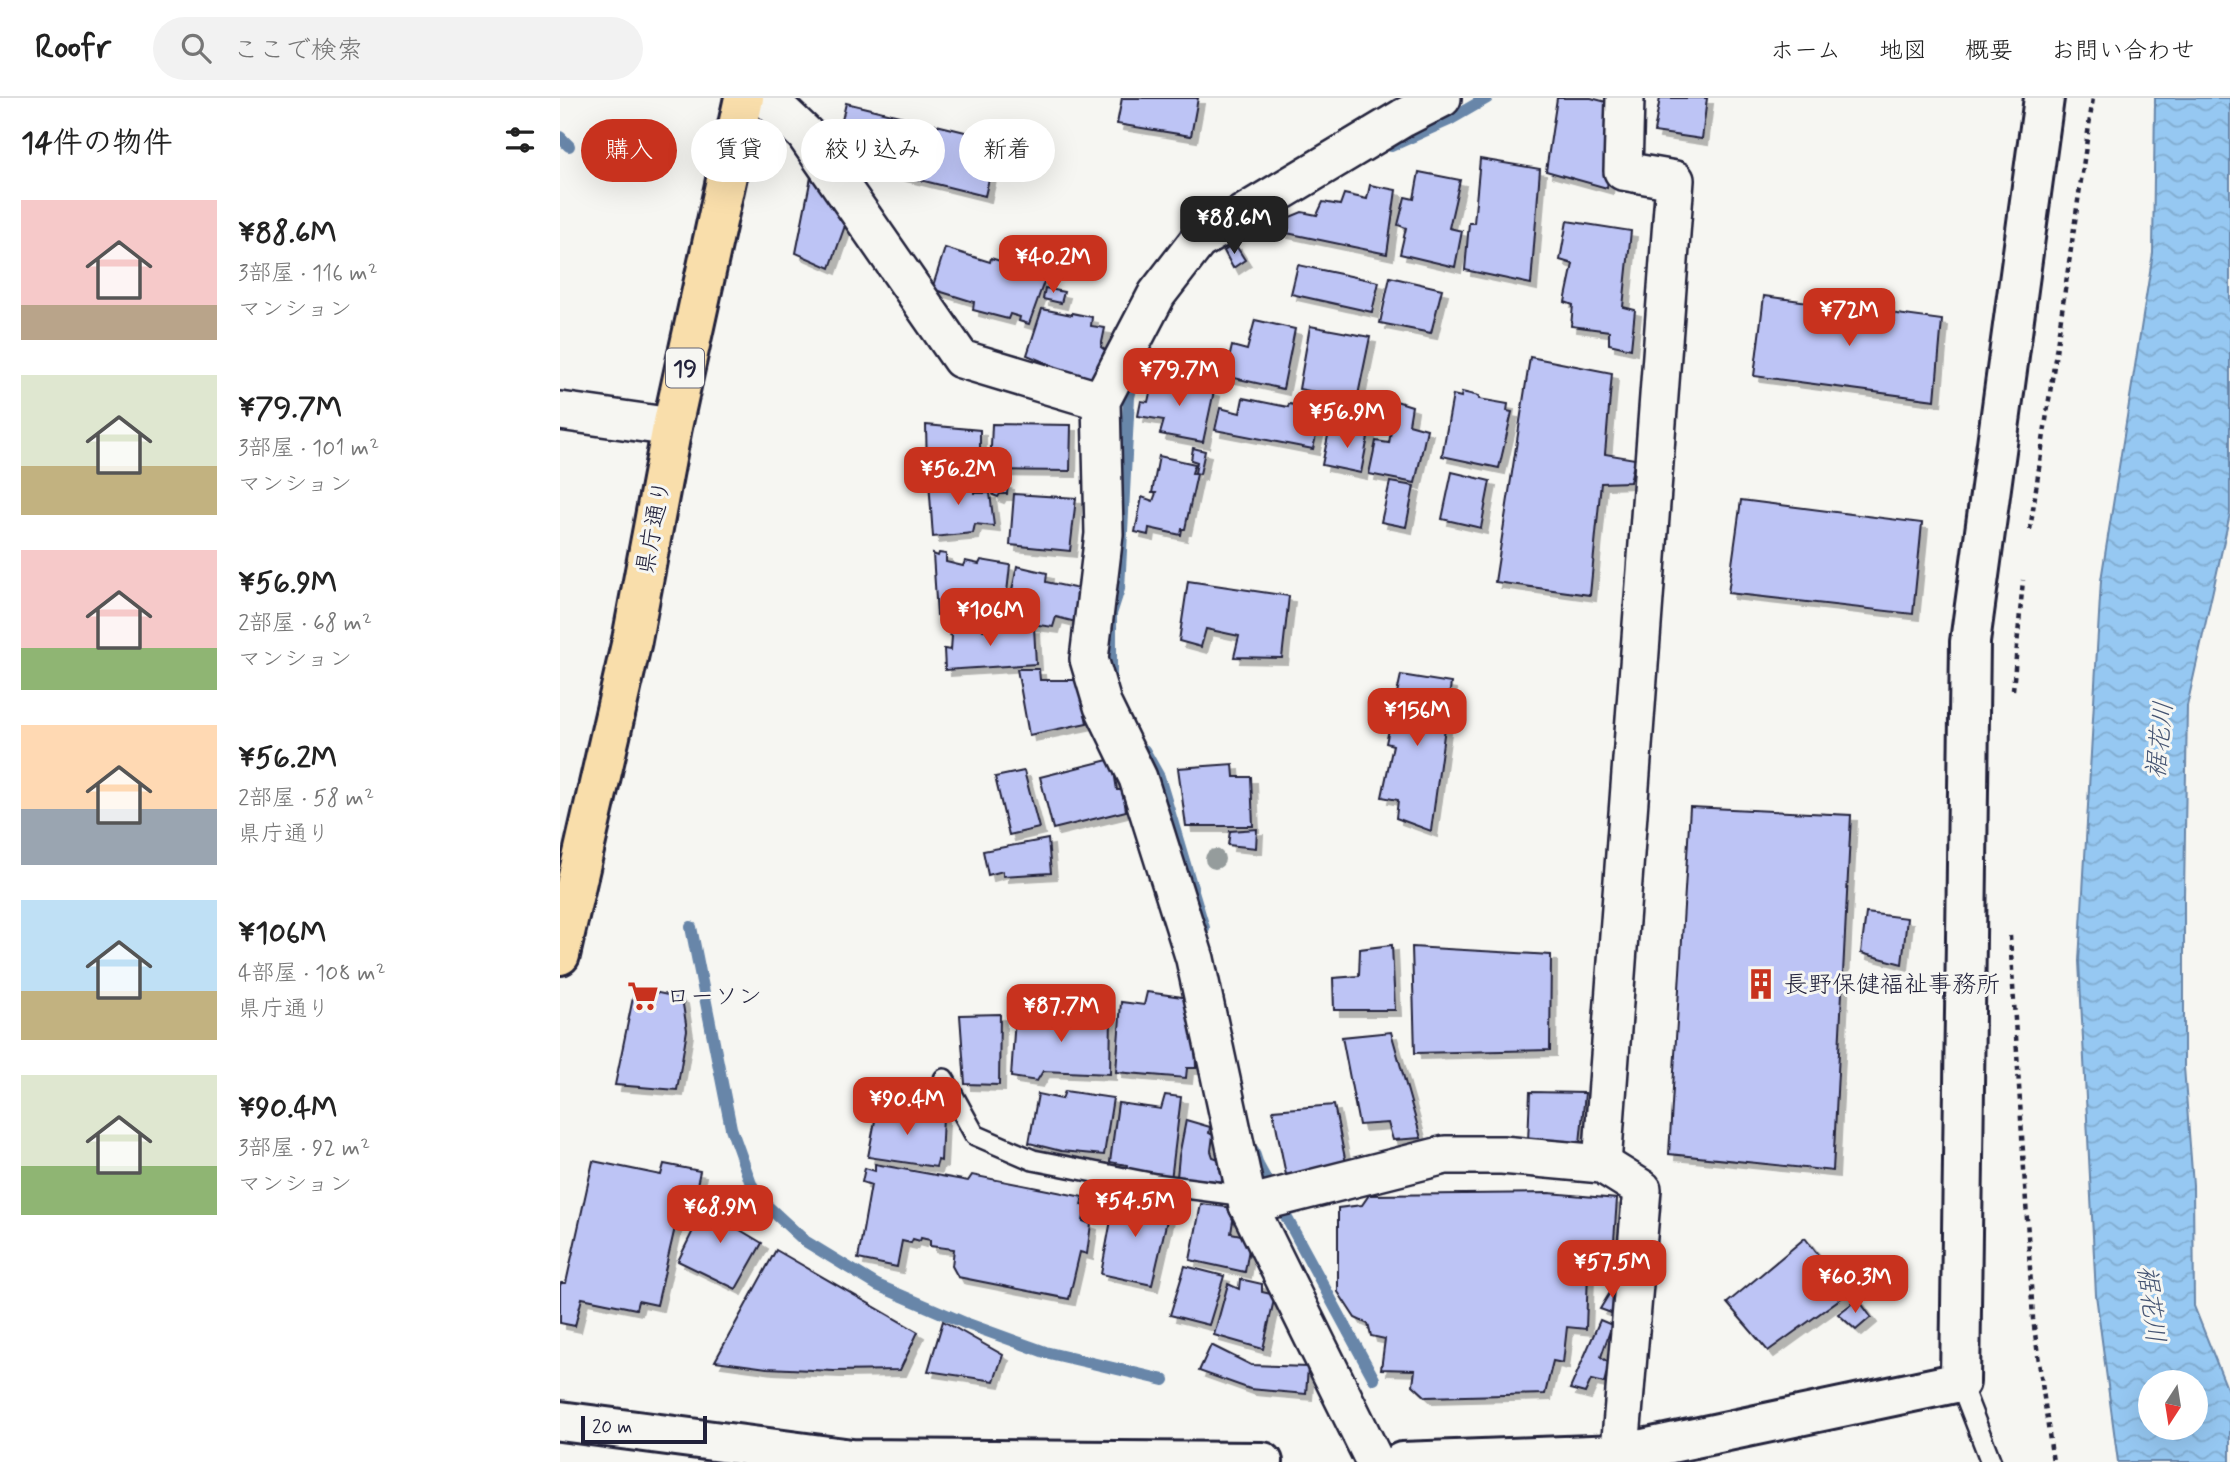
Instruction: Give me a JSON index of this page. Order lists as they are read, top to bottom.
{
  "streets": {
    "highway": ["19", "県庁通り"]
  },
  "water": ["裾花川"],
  "places": {
    "building": ["長野保健福祉事務所"],
    "supermarket": ["ローソン"]
  },
  "scale_bar": "20 m",
  "north": "bottom",
  "page": {
    "header": "Roofr",
    "search": "ここで検索",
    "nav": [
      "ホーム",
      "地図",
      "概要",
      "お問い合わせ"
    ],
    "heading": "14件の物件",
    "chip": [
      "購入",
      "賃貸",
      "絞り込み",
      "新着"
    ],
    "list": [
      {
        "name": "¥88.6M",
        "note": "3部屋 · 116 m² · マンション"
      },
      {
        "name": "¥79.7M",
        "note": "3部屋 · 101 m² · マンション"
      },
      {
        "name": "¥56.9M",
        "note": "2部屋 · 68 m² · マンション"
      },
      {
        "name": "¥56.2M",
        "note": "2部屋 · 58 m² · 県庁通り"
      },
      {
        "name": "¥106M",
        "note": "4部屋 · 108 m² · 県庁通り"
      },
      {
        "name": "¥90.4M",
        "note": "3部屋 · 92 m² · マンション"
      }
    ],
    "price": [
      "¥88.6M",
      "¥40.2M",
      "¥72M",
      "¥79.7M",
      "¥56.9M",
      "¥56.2M",
      "¥106M",
      "¥156M",
      "¥87.7M",
      "¥90.4M",
      "¥54.5M",
      "¥68.9M",
      "¥57.5M",
      "¥60.3M"
    ],
    "scale": "20 m"
  }
}
